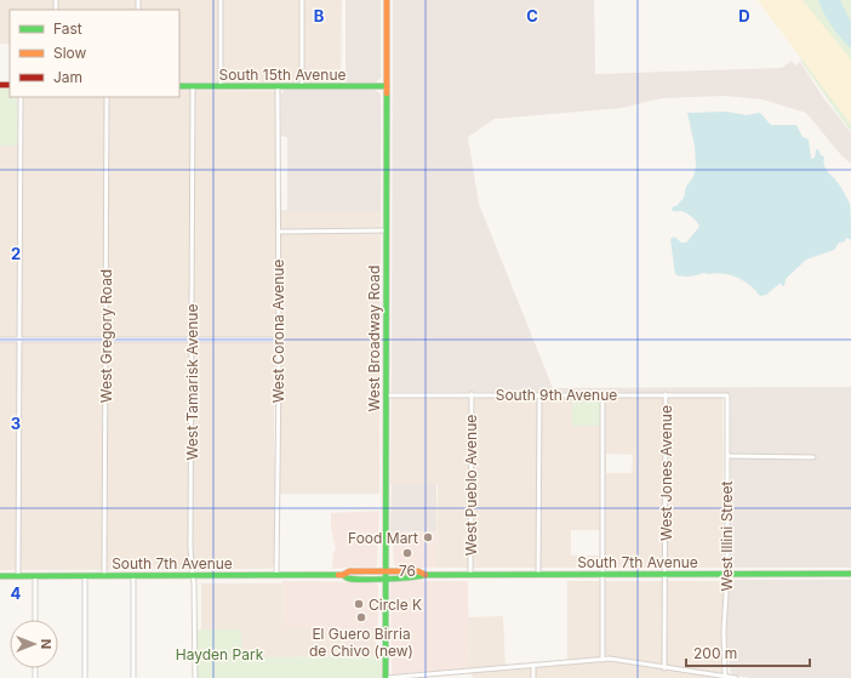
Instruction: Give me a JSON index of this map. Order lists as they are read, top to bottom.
{
  "streets": {
    "main road": ["South 15th Avenue", "West Broadway Road", "South 7th Avenue"],
    "street": [
      "West Corona Avenue",
      "West Gregory Road",
      "West Tamarisk Avenue",
      "South 9th Avenue",
      "West Jones Avenue",
      "West Pueblo Avenue",
      "West Illini Street"
    ]
  },
  "crossings": [
    ["South 15th Avenue", "West Corona Avenue"],
    ["South 15th Avenue", "West Broadway Road"],
    ["South 15th Avenue", "West Tamarisk Avenue"],
    ["West Corona Avenue", "South 7th Avenue"],
    ["West Gregory Road", "South 7th Avenue"],
    ["West Broadway Road", "South 9th Avenue"],
    ["West Broadway Road", "South 7th Avenue"],
    ["West Tamarisk Avenue", "South 7th Avenue"],
    ["South 9th Avenue", "West Jones Avenue"],
    ["South 9th Avenue", "West Pueblo Avenue"],
    ["South 9th Avenue", "West Illini Street"],
    ["West Jones Avenue", "South 7th Avenue"],
    ["West Pueblo Avenue", "South 7th Avenue"],
    ["West Illini Street", "South 7th Avenue"]
  ],
  "parks": ["Hayden Park"],
  "places": [
    "Food Mart",
    "76",
    "Circle K",
    "El Guero Birria de Chivo (new)"
  ],
  "legend": ["Fast", "Slow", "Jam"],
  "scale_bar": "200 m",
  "north": "right",
  "grid": {
    "columns": ["B", "C", "D"],
    "rows": ["2", "3", "4"]
  }
}
